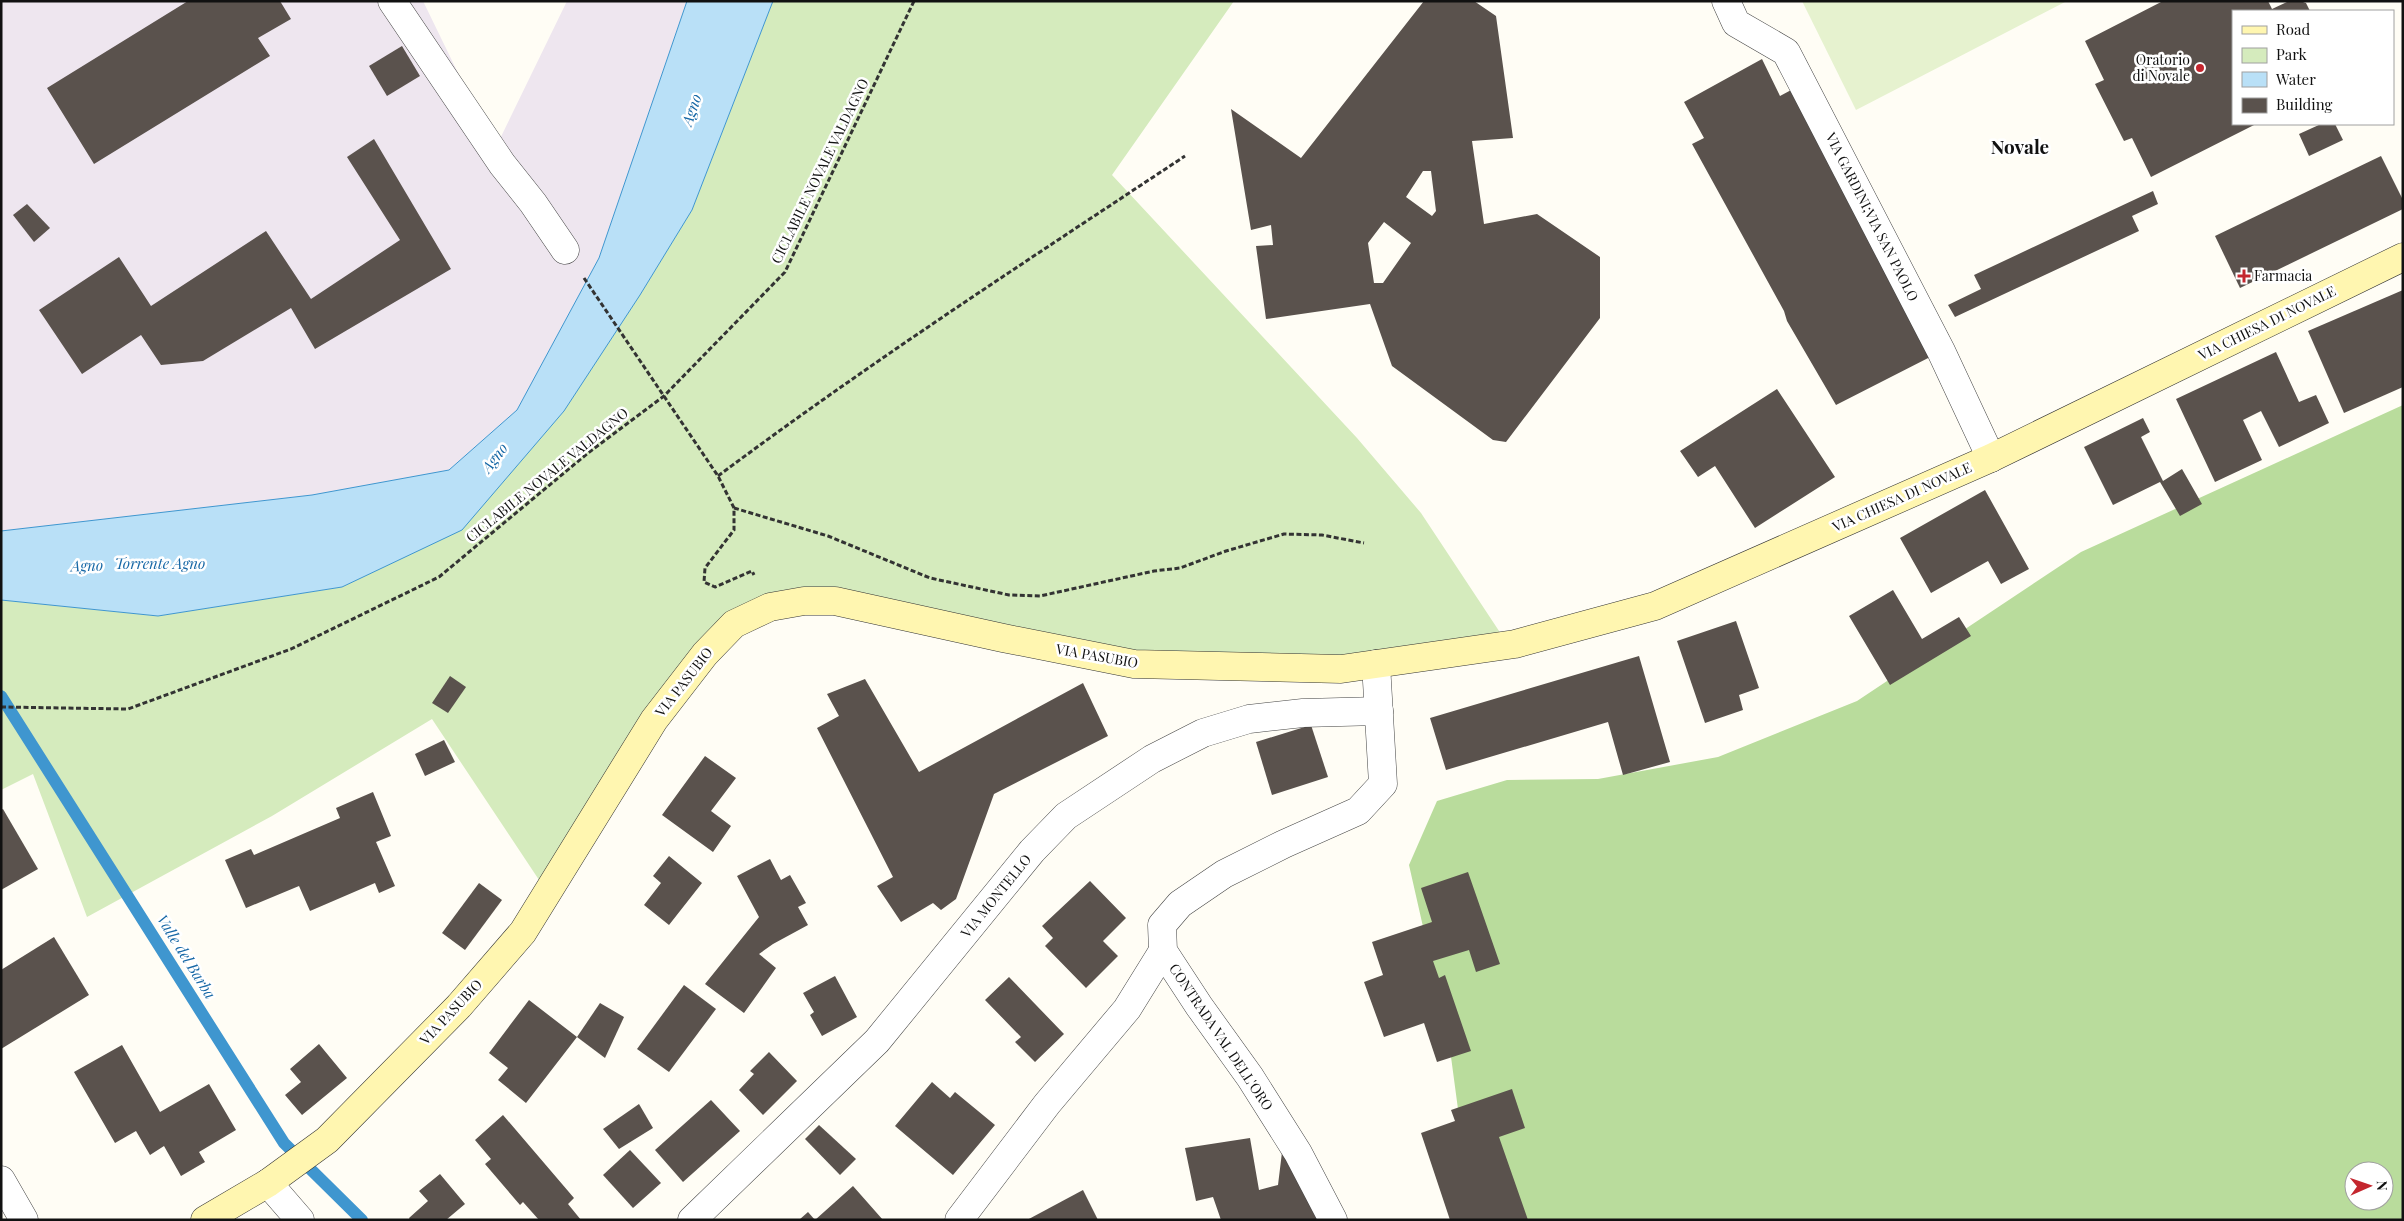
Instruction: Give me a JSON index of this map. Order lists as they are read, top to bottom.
{
  "streets": {
    "main road": ["VIA CHIESA DI NOVALE", "VIA PASUBIO"],
    "street": ["VIA GARDINI;VIA SAN PAOLO", "VIA MONTELLO", "CONTRADA VAL DELL'ORO"],
    "path": ["CICLABILE NOVALE VALDAGNO"]
  },
  "crossings": [
    ["VIA GARDINI;VIA SAN PAOLO", "VIA CHIESA DI NOVALE"],
    ["VIA CHIESA DI NOVALE", "VIA PASUBIO"],
    ["VIA CHIESA DI NOVALE", "CONTRADA VAL DELL'ORO"],
    ["VIA PASUBIO", "CONTRADA VAL DELL'ORO"],
    ["VIA MONTELLO", "CONTRADA VAL DELL'ORO"]
  ],
  "districts": ["Novale"],
  "water": ["Agno", "Torrente Agno", "Valle del Barba"],
  "places": {
    "other": ["Oratorio di Novale"],
    "health": ["Farmacia"]
  },
  "legend": [
    "Road",
    "Park",
    "Water",
    "Building"
  ],
  "north": "right"
}
